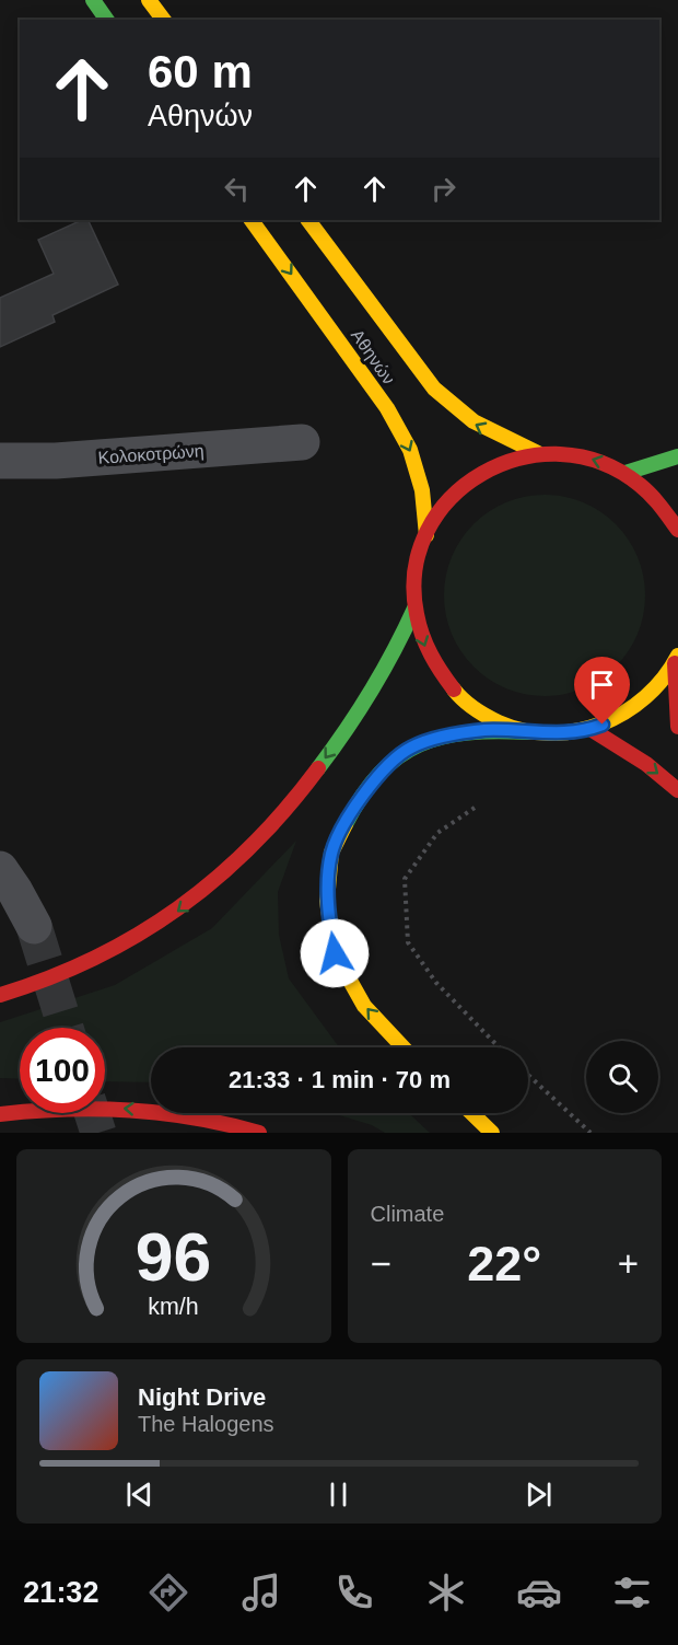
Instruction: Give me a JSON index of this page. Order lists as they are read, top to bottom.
{
  "streets": {
    "main road": ["Αθηνών"],
    "street": ["Κολοκοτρώνη"]
  },
  "page": {
    "turn": ["60 m", "Αθηνών"],
    "limit": "100",
    "trip": "21:33 · 1 min · 70 m",
    "tile": "Climate",
    "heat": ["−", "22°", "+"],
    "song": ["Night Drive", "The Halogens"],
    "tabs": "21:32",
    "gauge": ["96", "km/h"]
  }
}
